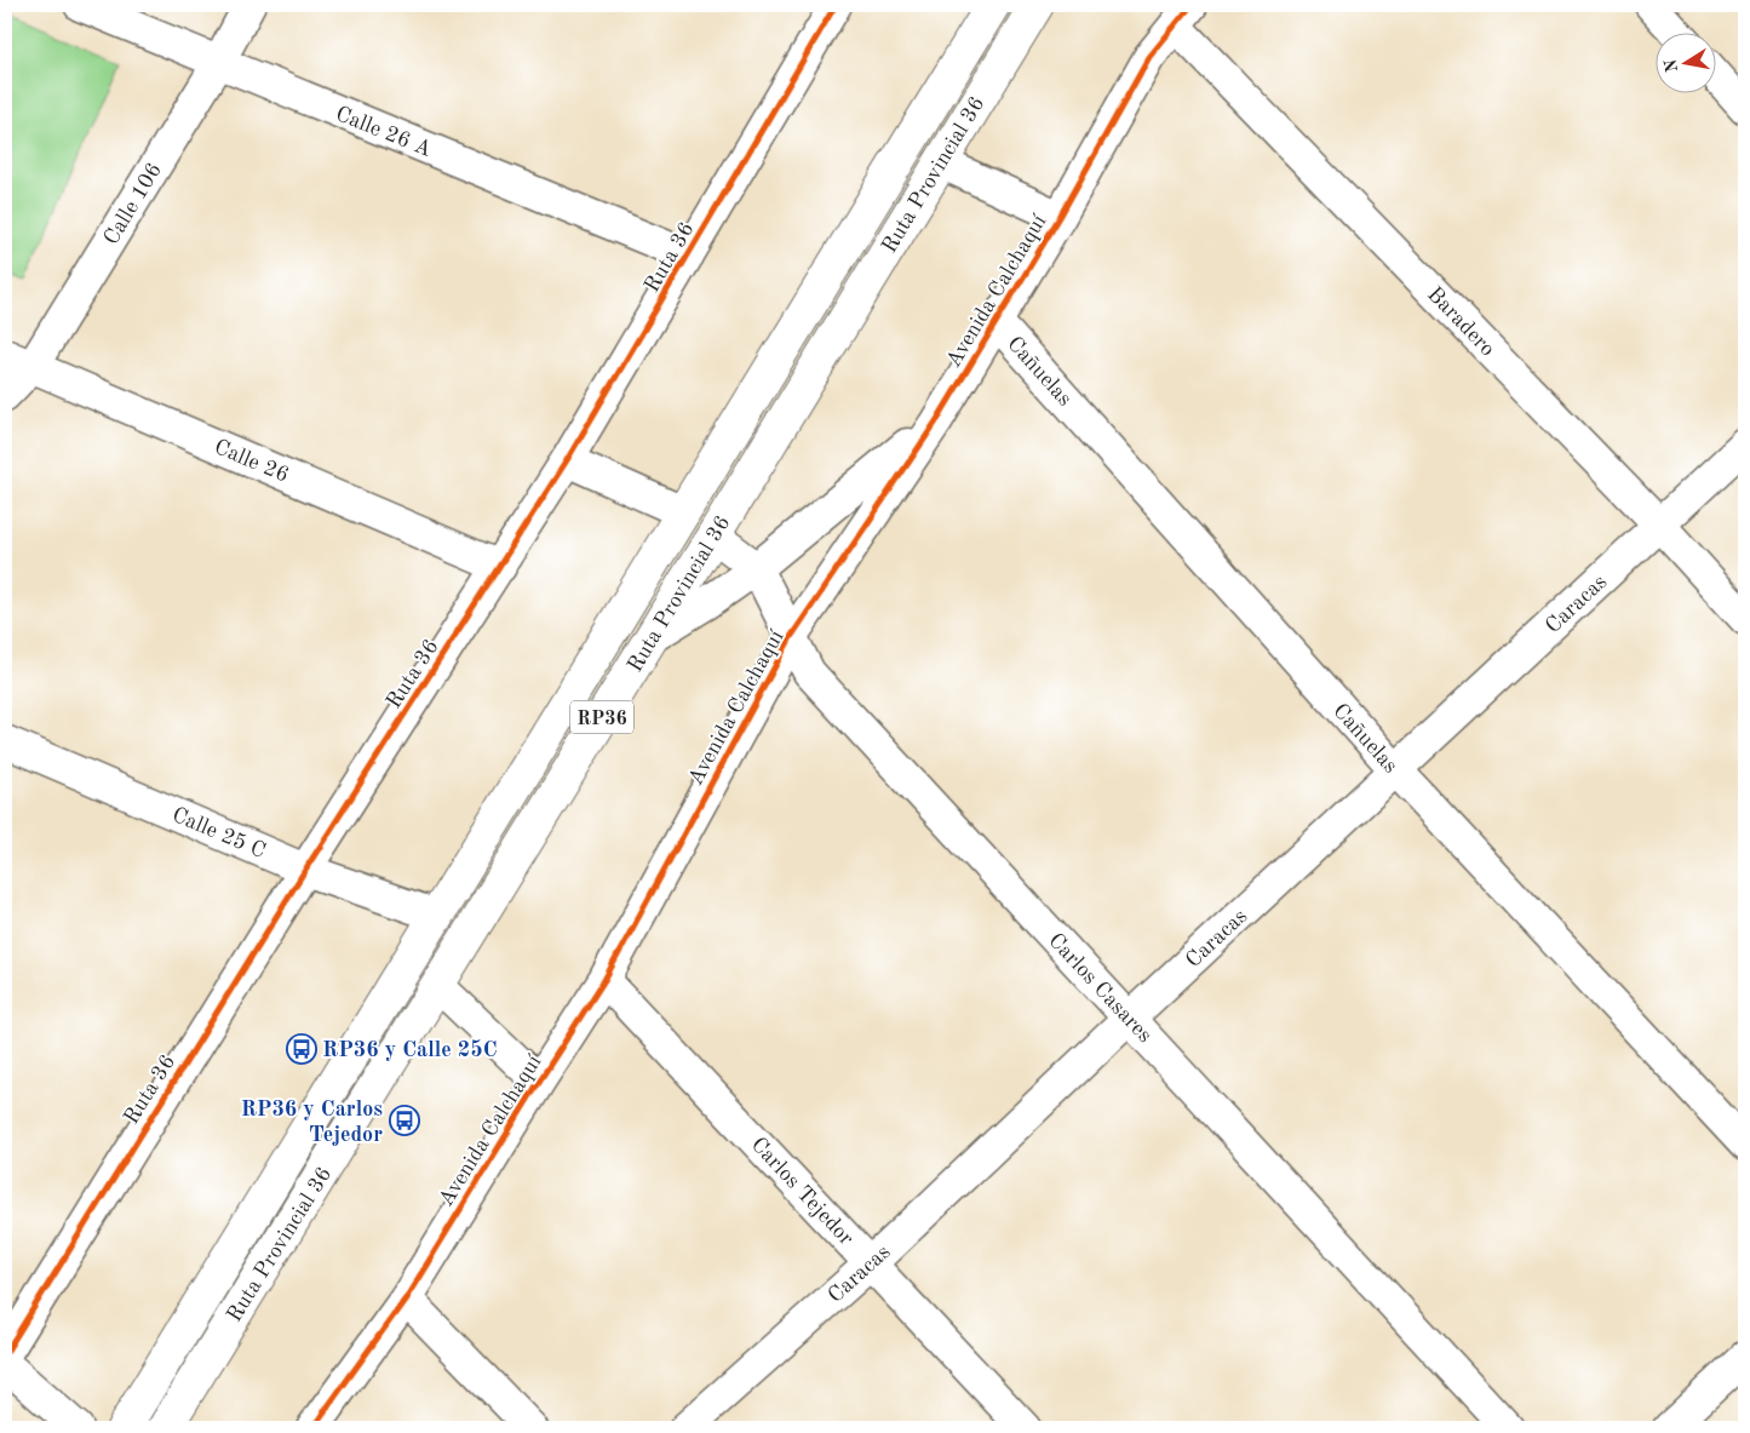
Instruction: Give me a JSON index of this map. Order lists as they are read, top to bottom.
{
  "streets": {
    "main road": ["Ruta Provincial 36", "RP36"],
    "street": [
      "Calle 26 A",
      "Calle 106",
      "Ruta 36",
      "Avenida Calchaquí",
      "Baradero",
      "Cañuelas",
      "Calle 26",
      "Caracas",
      "Calle 25 C",
      "Carlos Casares",
      "Carlos Tejedor"
    ]
  },
  "crossings": [
    ["Calle 26 A", "Calle 106"],
    ["Calle 26 A", "Ruta 36"],
    ["Ruta Provincial 36", "Calle 25 C"],
    ["Ruta Provincial 36", "Carlos Casares"],
    ["Calle 106", "Calle 26"],
    ["Ruta 36", "Calle 26"],
    ["Ruta 36", "Calle 25 C"],
    ["Avenida Calchaquí", "Baradero"],
    ["Avenida Calchaquí", "Cañuelas"],
    ["Avenida Calchaquí", "Carlos Casares"],
    ["Avenida Calchaquí", "Carlos Tejedor"],
    ["Baradero", "Caracas"],
    ["Cañuelas", "Caracas"],
    ["Caracas", "Carlos Casares"],
    ["Caracas", "Carlos Tejedor"]
  ],
  "places": {
    "bus stop": ["RP36 y Calle 25C", "RP36 y Carlos Tejedor"]
  },
  "north": "left"
}
